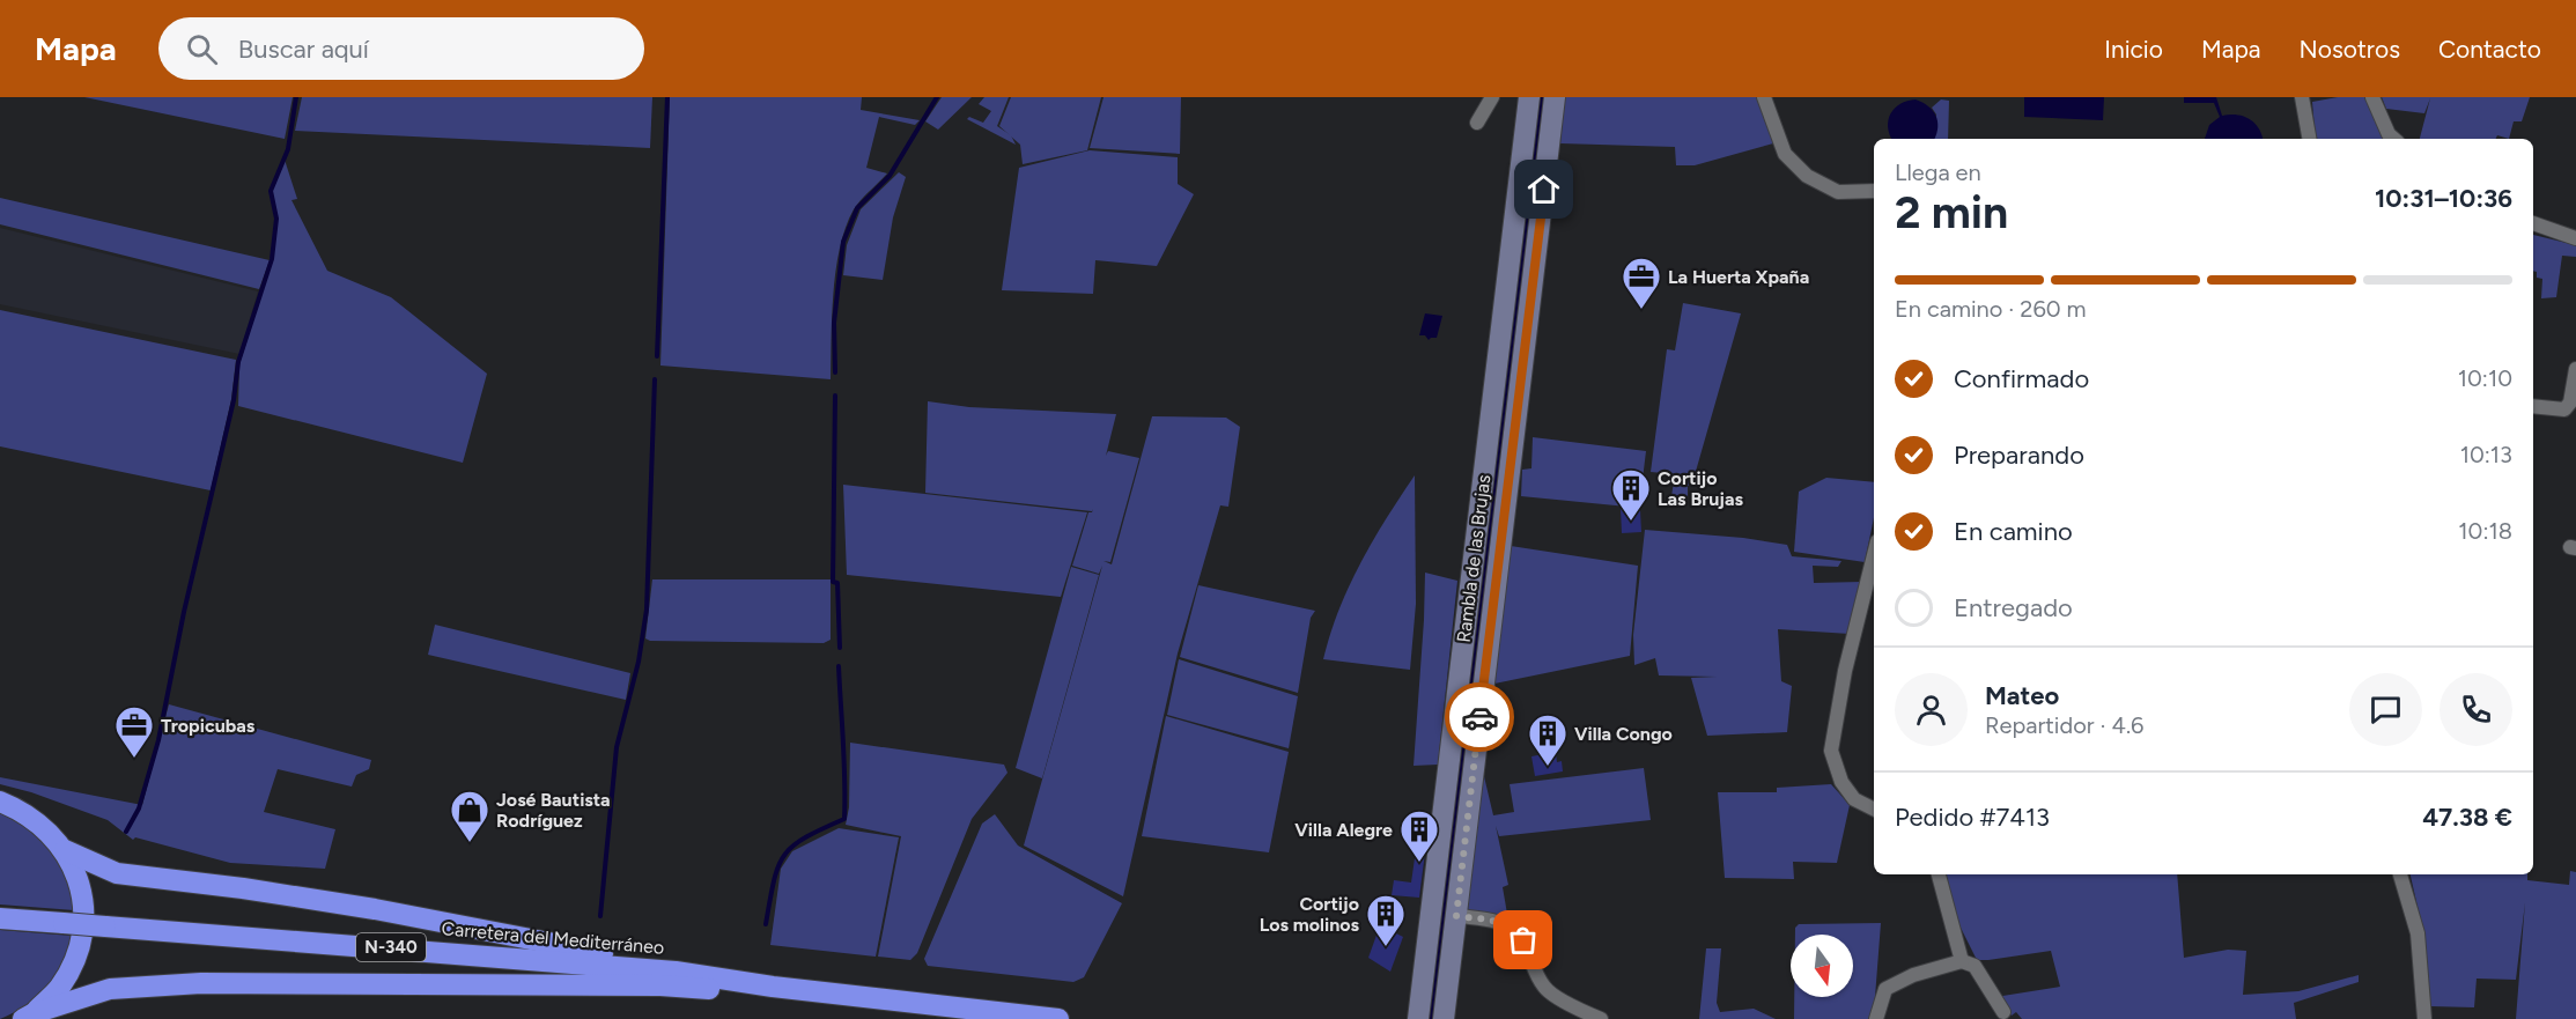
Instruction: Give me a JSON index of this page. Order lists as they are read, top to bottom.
{
  "streets": {
    "highway": ["Carretera del Mediterráneo", "N-340"],
    "street": ["Rambla de las Brujas"]
  },
  "places": {
    "office": ["La Huerta Xpaña", "Tropicubas"],
    "building": [
      "Cortijo Las Brujas",
      "Villa Congo",
      "Villa Alegre",
      "Cortijo Los molinos"
    ],
    "shop": ["José Bautista Rodríguez"]
  },
  "north": "bottom",
  "page": {
    "header": "Mapa",
    "search": "Buscar aquí",
    "nav": [
      "Inicio",
      "Mapa",
      "Nosotros",
      "Contacto"
    ],
    "heading": ["2 min", "Llega en", "10:31–10:36"],
    "panel": [
      "Mateo",
      "Repartidor · 4.6",
      "Pedido #7413",
      "47.38 €"
    ],
    "bar": "En camino · 260 m",
    "list": [
      ["Confirmado", "10:10"],
      ["Preparando", "10:13"],
      ["En camino", "10:18"],
      "Entregado"
    ]
  }
}
